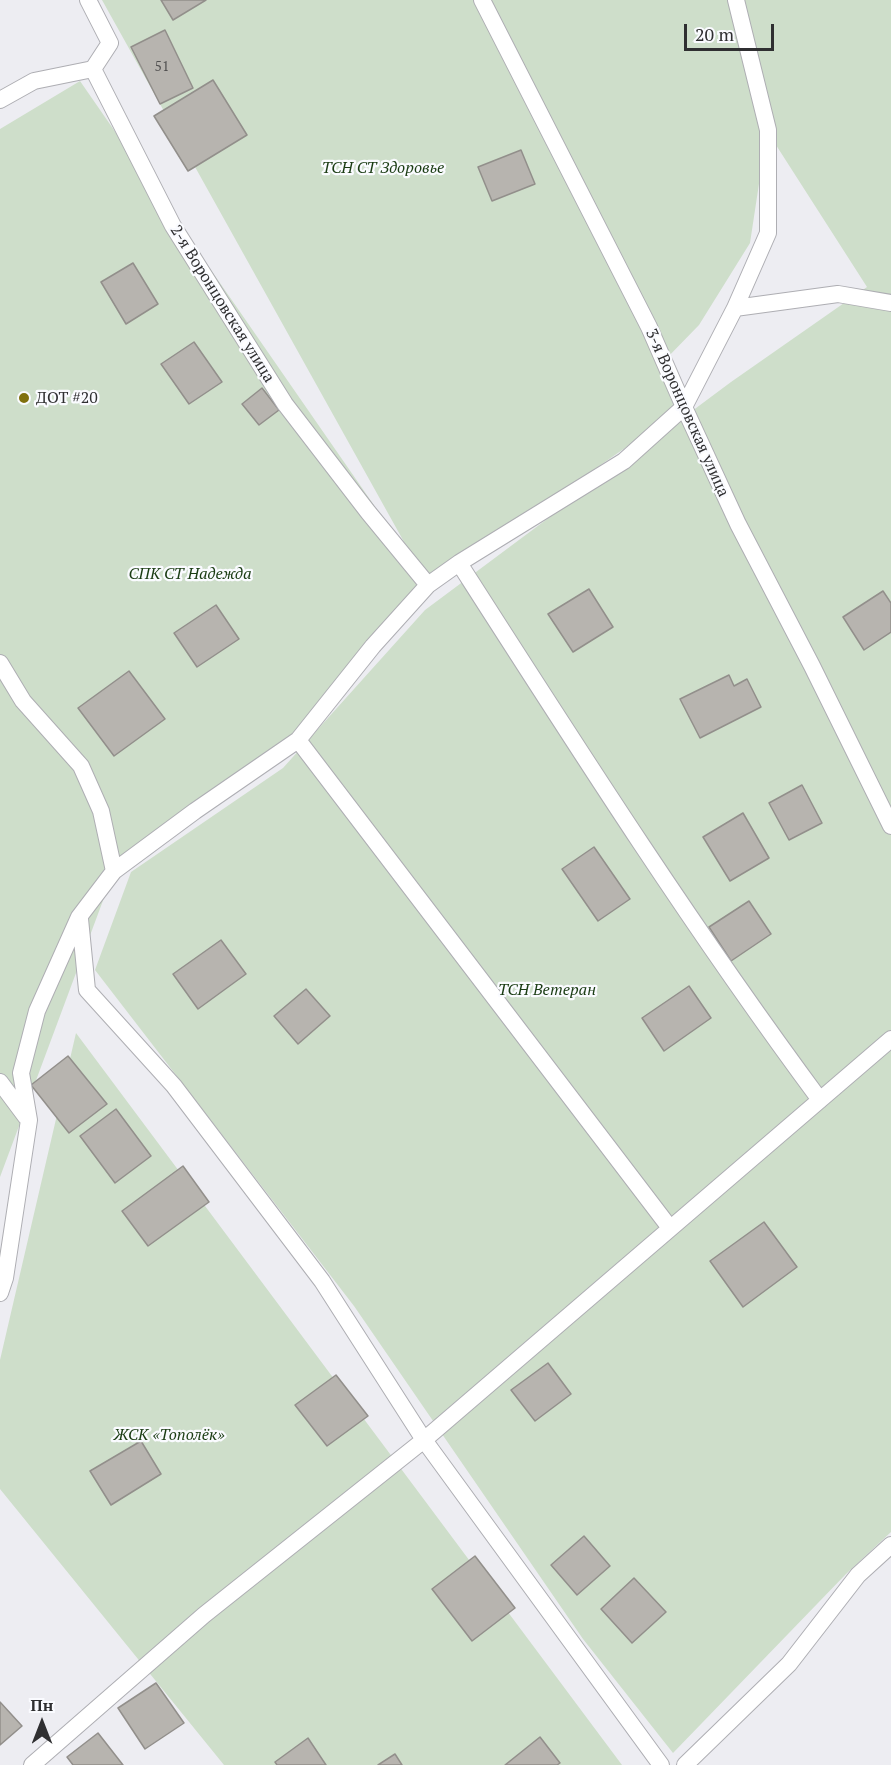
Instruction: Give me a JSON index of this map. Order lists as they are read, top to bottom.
{
  "streets": {
    "lane": ["2-я Воронцовская улица", "3-я Воронцовская улица"]
  },
  "parks": [
    "ТСН СТ Здоровье",
    "СПК СТ Надежда",
    "ТСН Ветеран",
    "ЖСК «Тополёк»"
  ],
  "places": ["ДОТ #20"],
  "house_numbers": ["51"],
  "scale_bar": "20 m",
  "north": "top"
}
